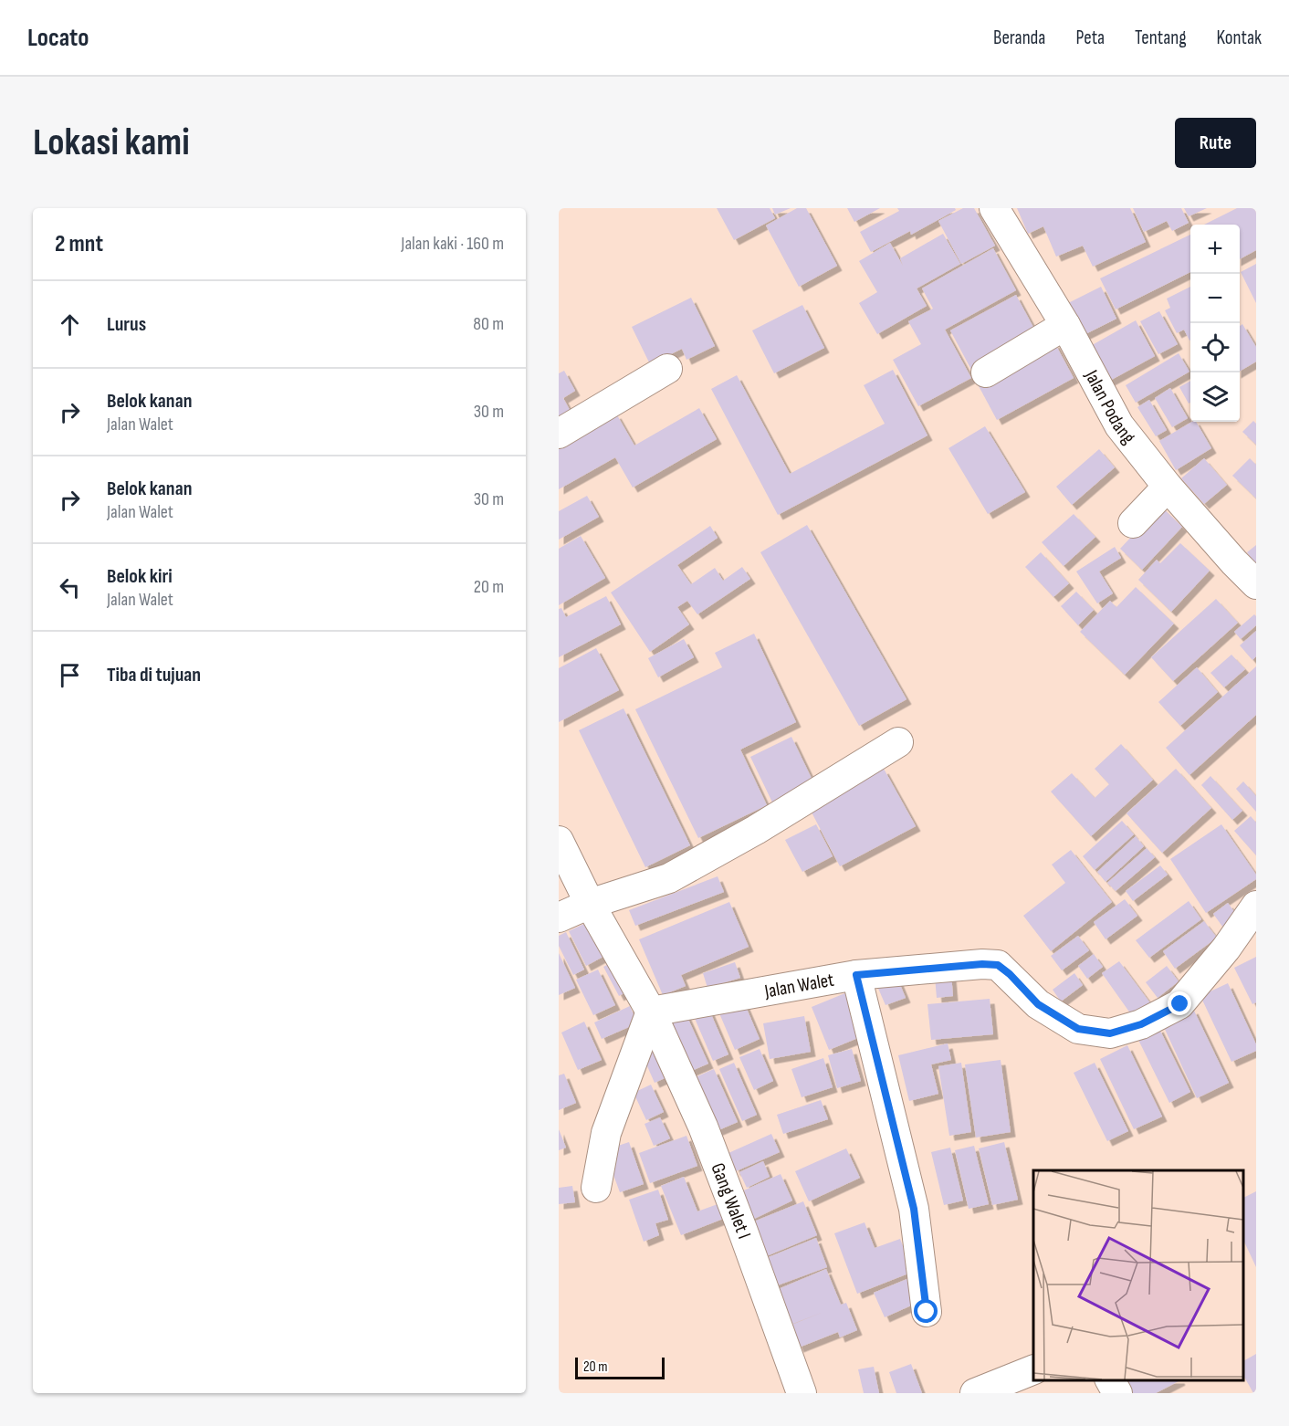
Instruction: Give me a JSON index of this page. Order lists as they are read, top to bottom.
{
  "streets": {
    "street": ["Jalan Podang", "Jalan Walet", "Gang Walet I"]
  },
  "crossings": [
    ["Jalan Walet", "Gang Walet I"]
  ],
  "scale_bar": "20 m",
  "page": {
    "header": "Locato",
    "nav": [
      "Beranda",
      "Peta",
      "Tentang",
      "Kontak"
    ],
    "buttons": "Rute",
    "title": "Lokasi kami",
    "heading": ["2 mnt", "Jalan kaki · 160 m"],
    "map_buttons": ["+", "−"],
    "list": [
      ["Lurus", "80 m"],
      ["Belok kanan", "Jalan Walet", "30 m"],
      ["Belok kanan", "Jalan Walet", "30 m"],
      ["Belok kiri", "Jalan Walet", "20 m"],
      "Tiba di tujuan"
    ],
    "scale": "20 m"
  }
}
